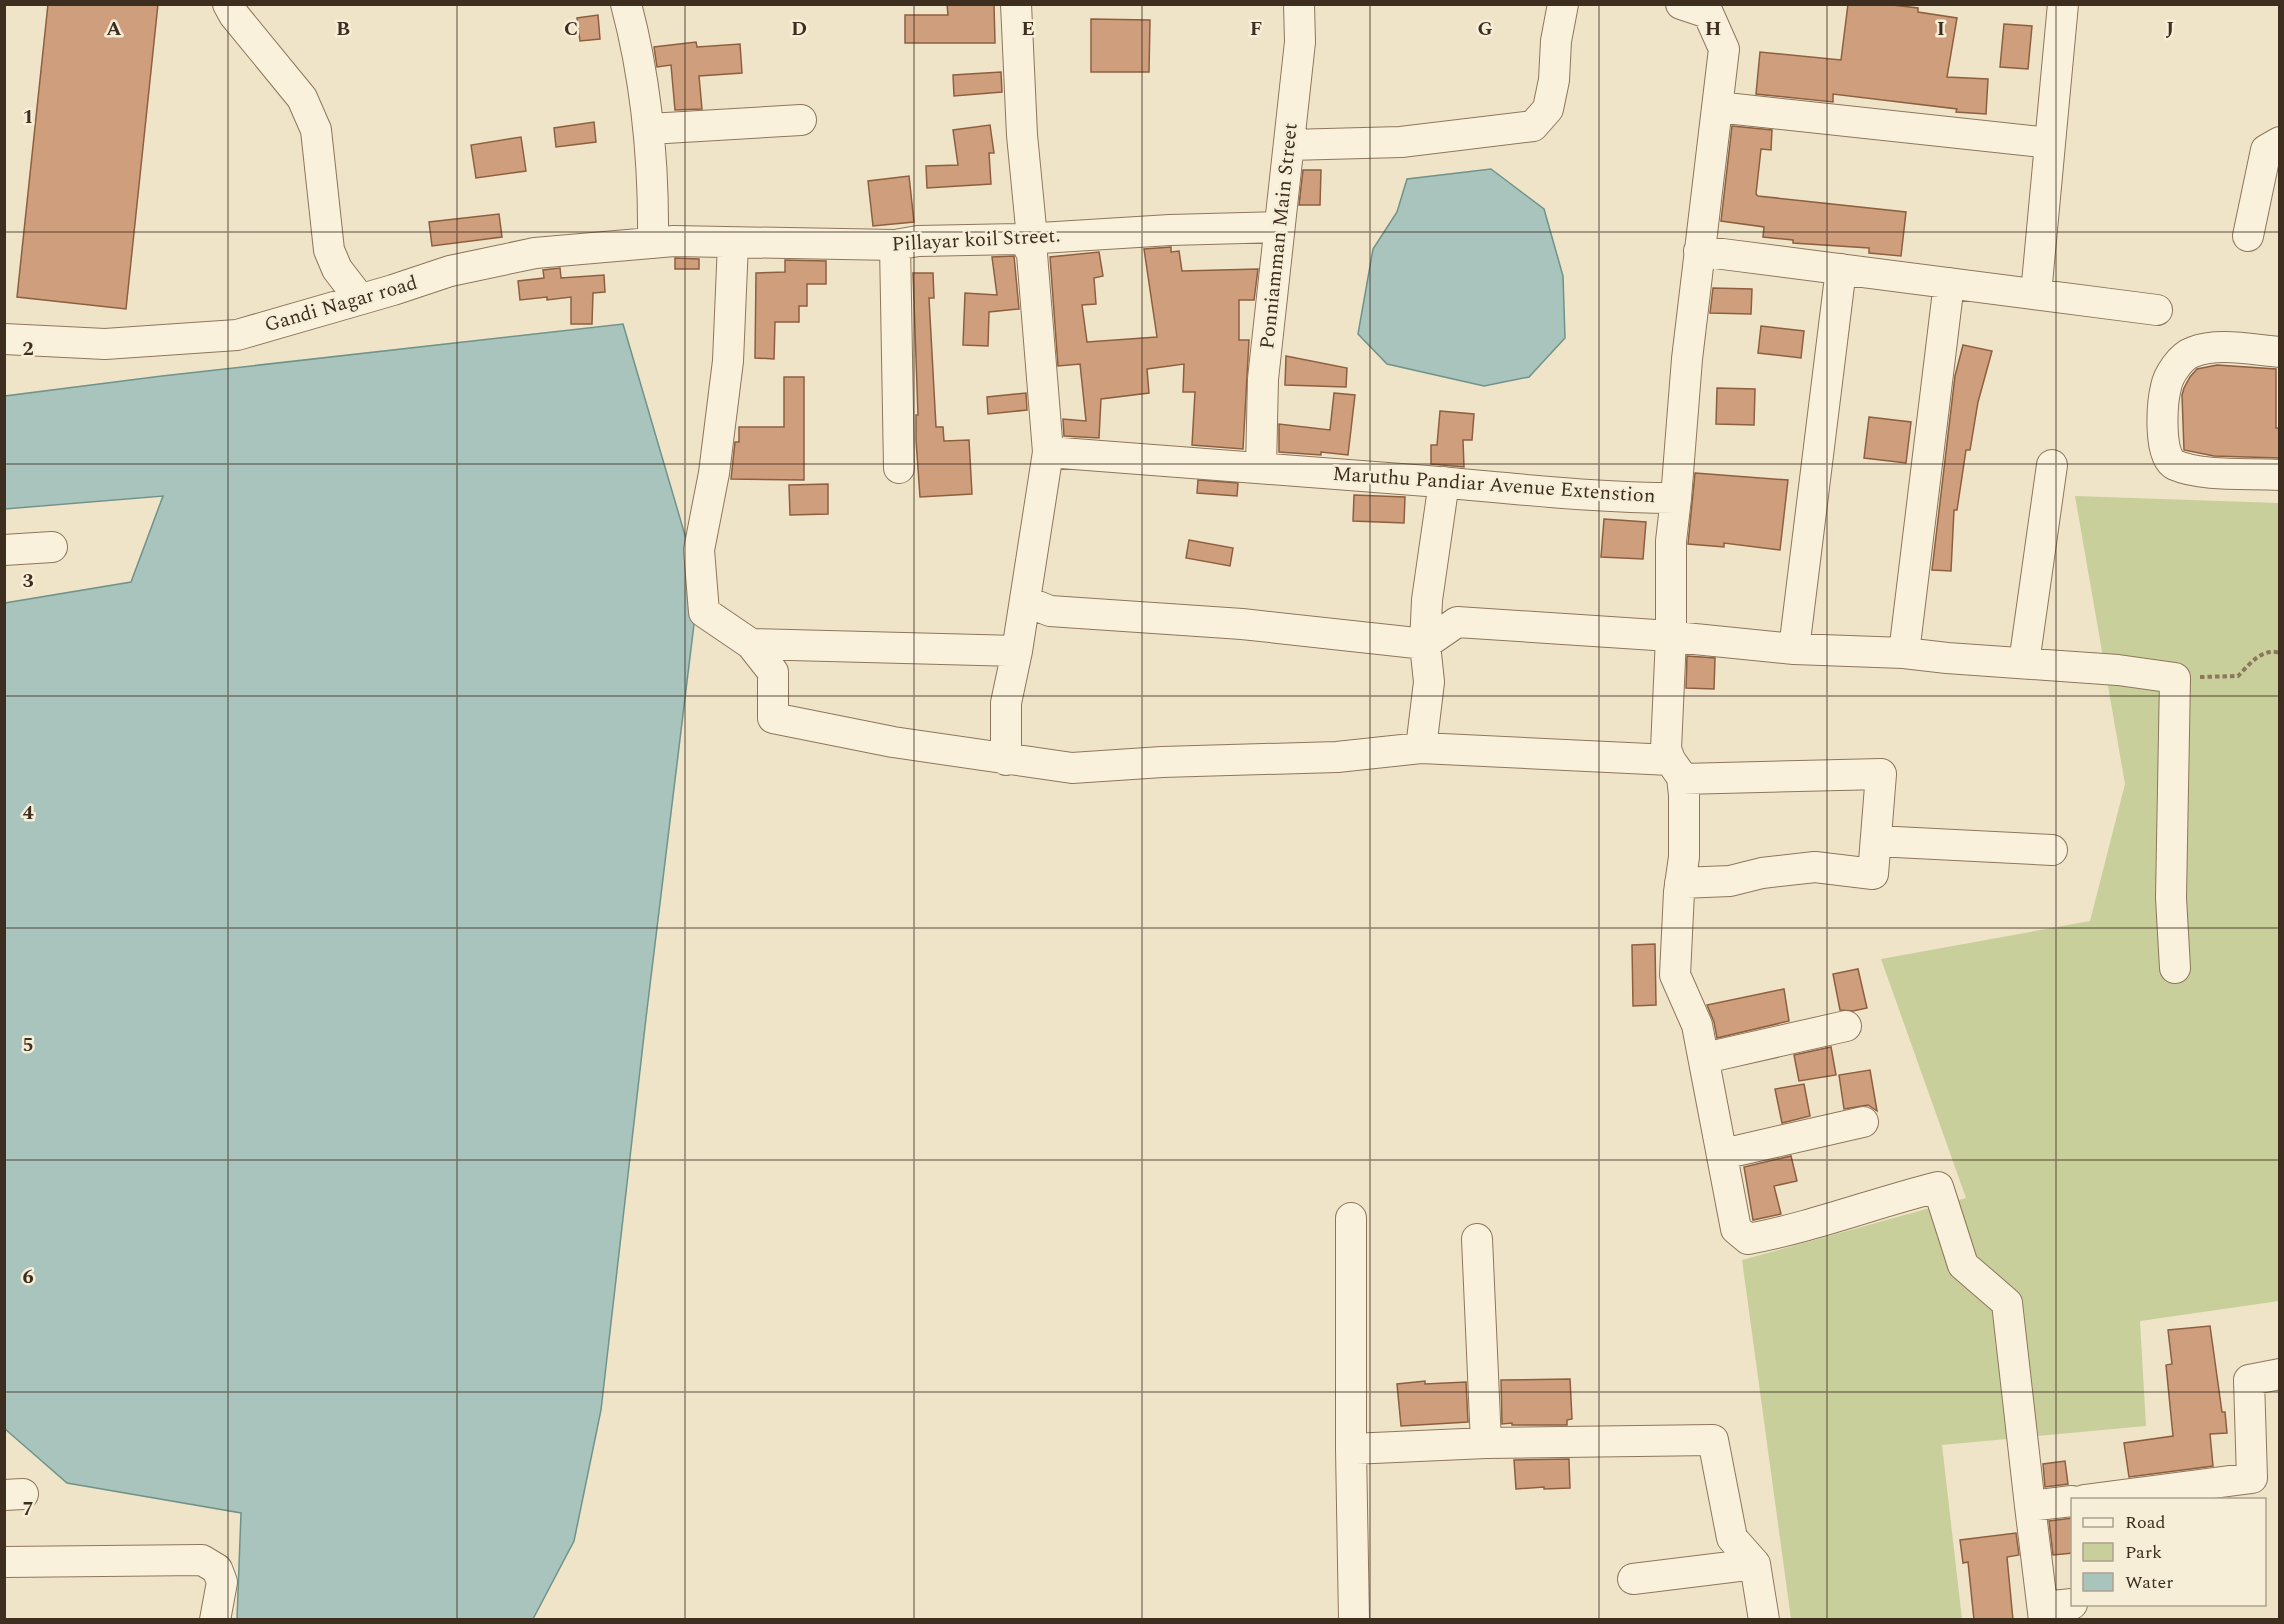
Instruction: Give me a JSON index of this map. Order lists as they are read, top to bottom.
{
  "streets": {
    "street": [
      "Ponniamman Main Street",
      "Pillayar koil Street.",
      "Gandi Nagar road",
      "Maruthu Pandiar Avenue Extenstion"
    ]
  },
  "crossings": [
    ["Ponniamman Main Street", "Pillayar koil Street."],
    ["Ponniamman Main Street", "Maruthu Pandiar Avenue Extenstion"],
    ["Pillayar koil Street.", "Gandi Nagar road"]
  ],
  "legend": ["Road", "Park", "Water"],
  "grid": {
    "columns": [
      "A",
      "B",
      "C",
      "D",
      "E",
      "F",
      "G",
      "H",
      "I",
      "J"
    ],
    "rows": [
      "1",
      "2",
      "3",
      "4",
      "5",
      "6",
      "7"
    ]
  }
}
